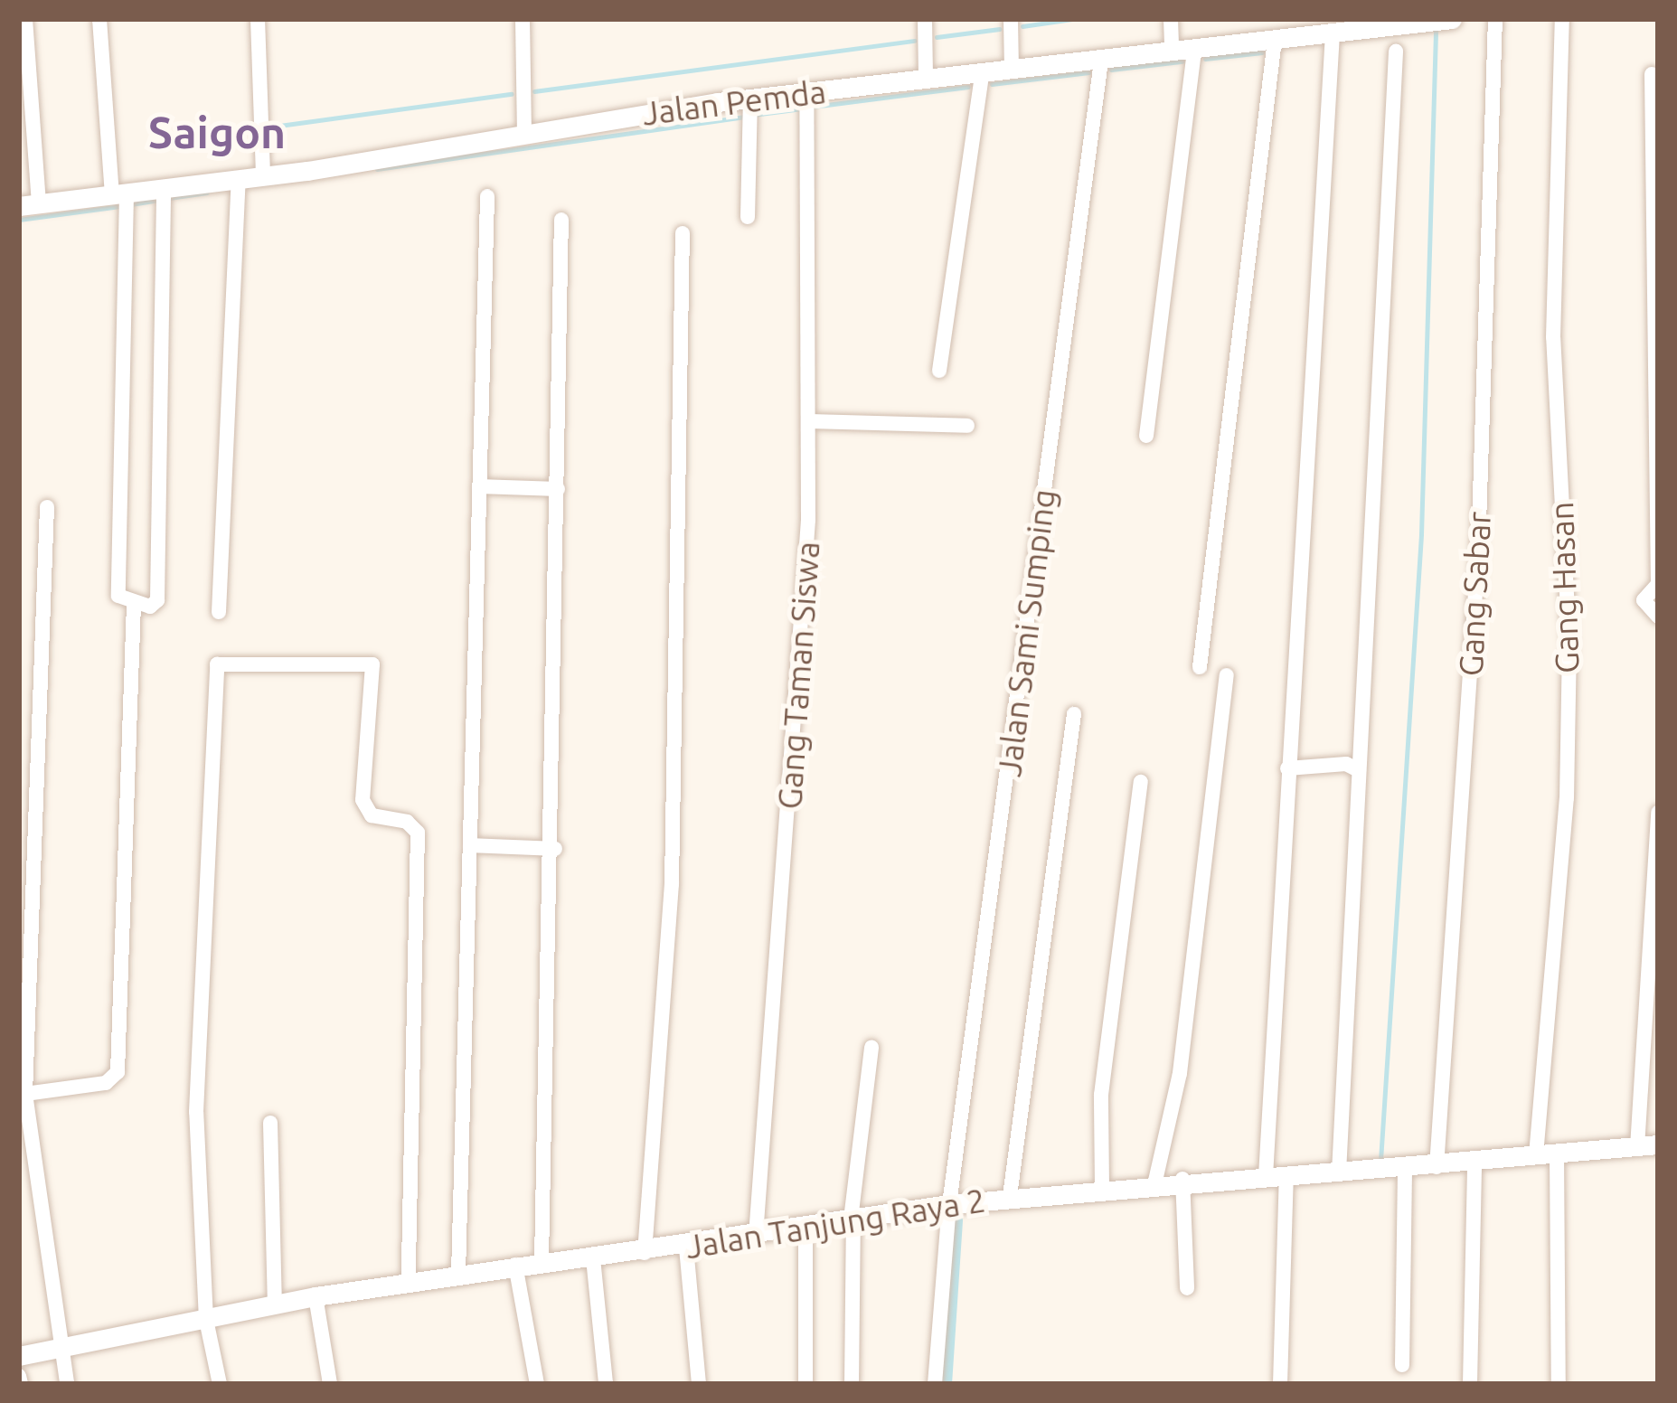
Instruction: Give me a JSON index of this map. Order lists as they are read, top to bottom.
{
  "streets": {
    "street": [
      "Jalan Pemda",
      "Gang Hasan",
      "Gang Sabar",
      "Jalan Sami Sumping",
      "Gang Taman Siswa",
      "Jalan Tanjung Raya 2"
    ]
  },
  "crossings": [
    ["Jalan Pemda", "Jalan Sami Sumping"],
    ["Jalan Pemda", "Gang Taman Siswa"],
    ["Gang Hasan", "Jalan Tanjung Raya 2"],
    ["Gang Sabar", "Jalan Tanjung Raya 2"],
    ["Jalan Sami Sumping", "Jalan Tanjung Raya 2"],
    ["Gang Taman Siswa", "Jalan Tanjung Raya 2"]
  ],
  "districts": ["Saigon"]
}
